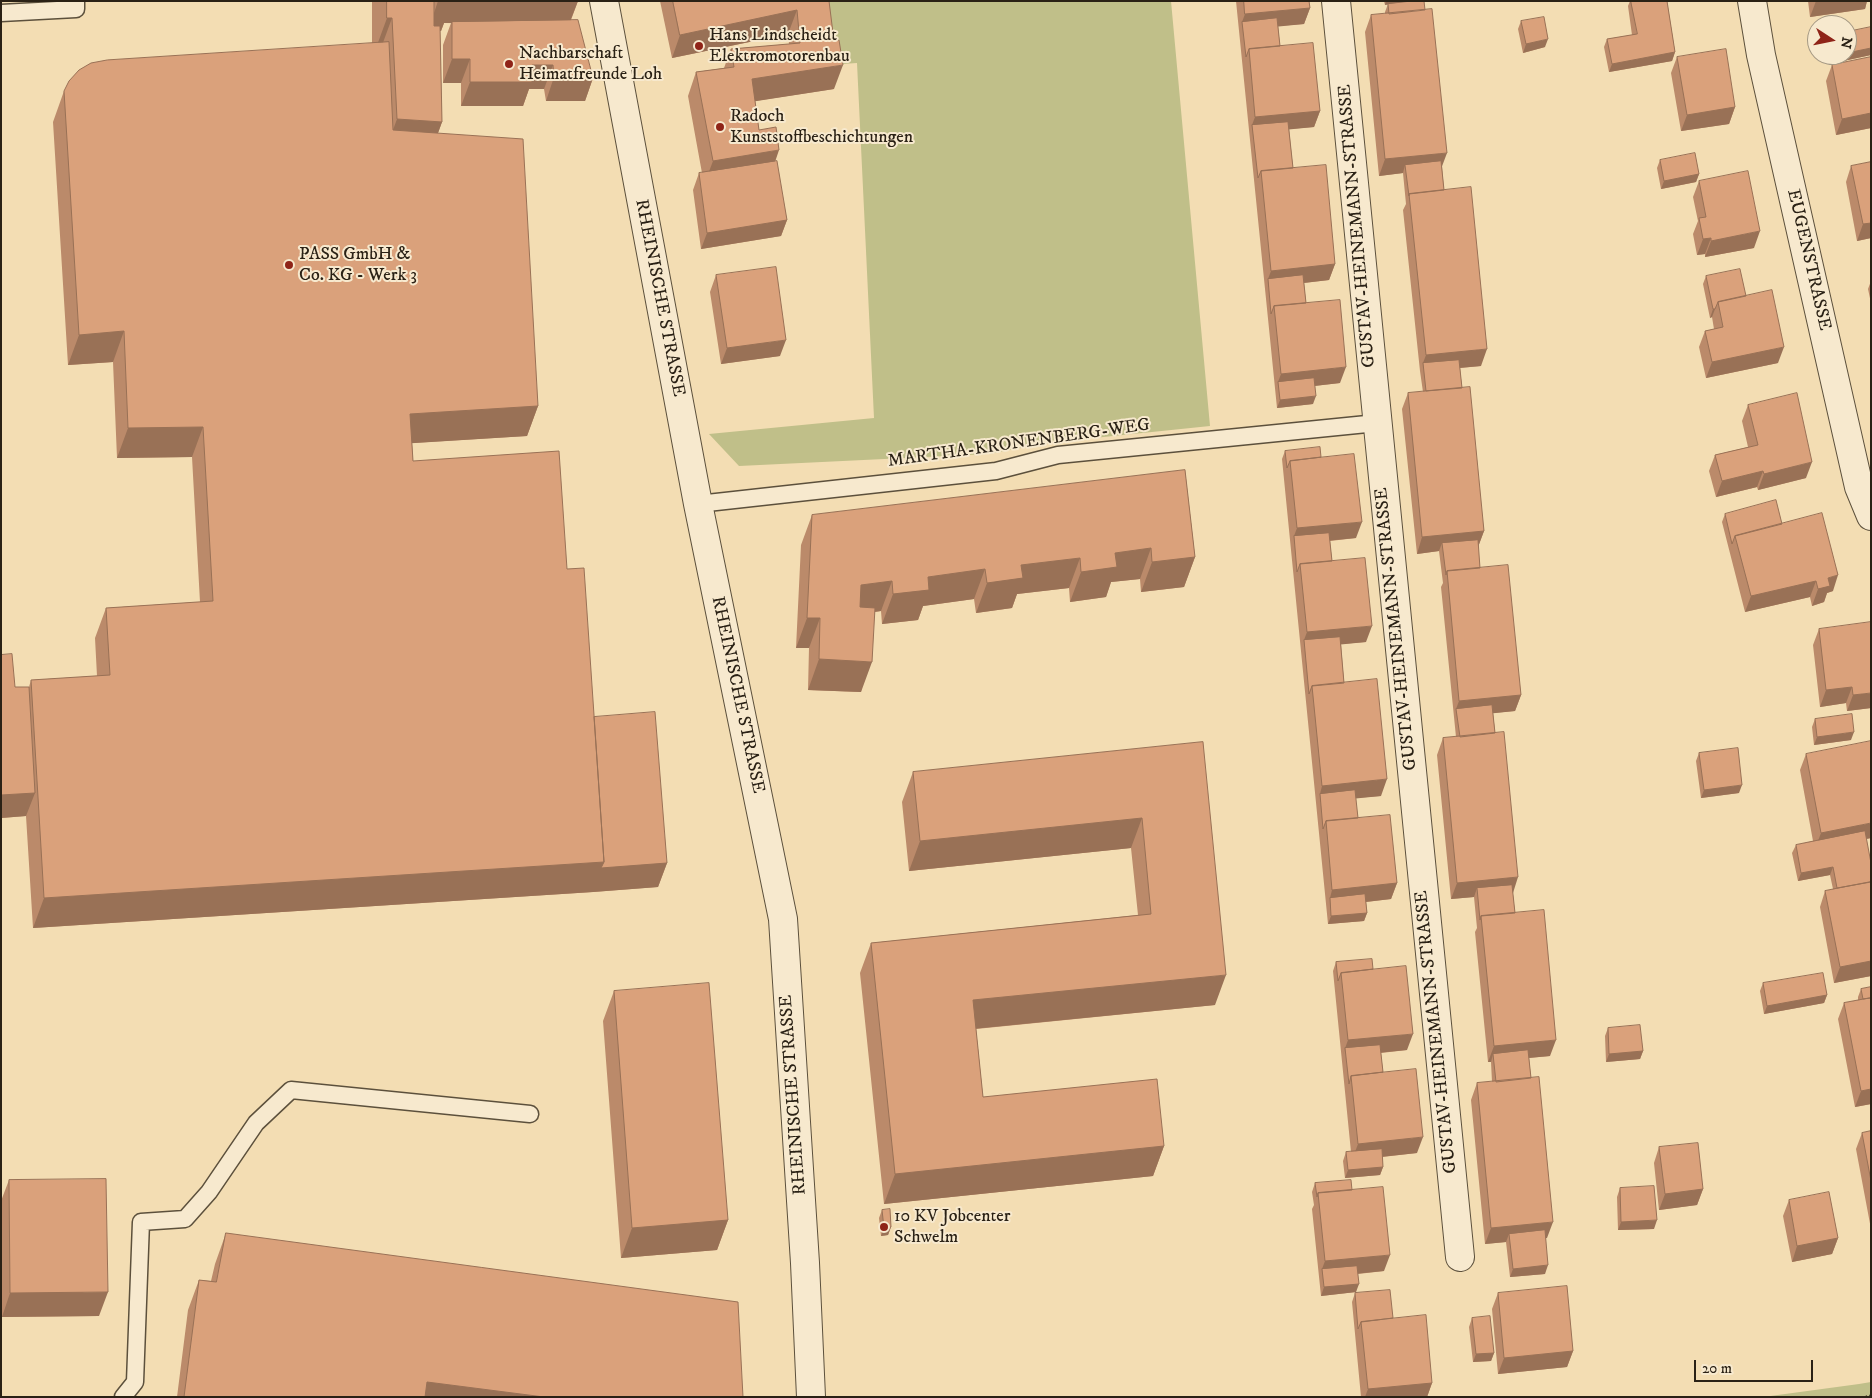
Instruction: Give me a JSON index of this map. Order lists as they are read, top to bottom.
{
  "streets": {
    "street": ["GUSTAV-HEINEMANN-STRASSE", "EUGENSTRASSE", "RHEINISCHE STRASSE"],
    "lane": ["MARTHA-KRONENBERG-WEG"]
  },
  "crossings": [
    ["GUSTAV-HEINEMANN-STRASSE", "MARTHA-KRONENBERG-WEG"],
    ["RHEINISCHE STRASSE", "MARTHA-KRONENBERG-WEG"]
  ],
  "places": [
    "Hans Lindscheidt Elektromotorenbau",
    "Nachbarschaft Heimatfreunde Loh",
    "Radoch Kunststoffbeschichtungen",
    "PASS GmbH & Co. KG - Werk 3",
    "10 KV Jobcenter Schwelm"
  ],
  "scale_bar": "20 m",
  "north": "right"
}
